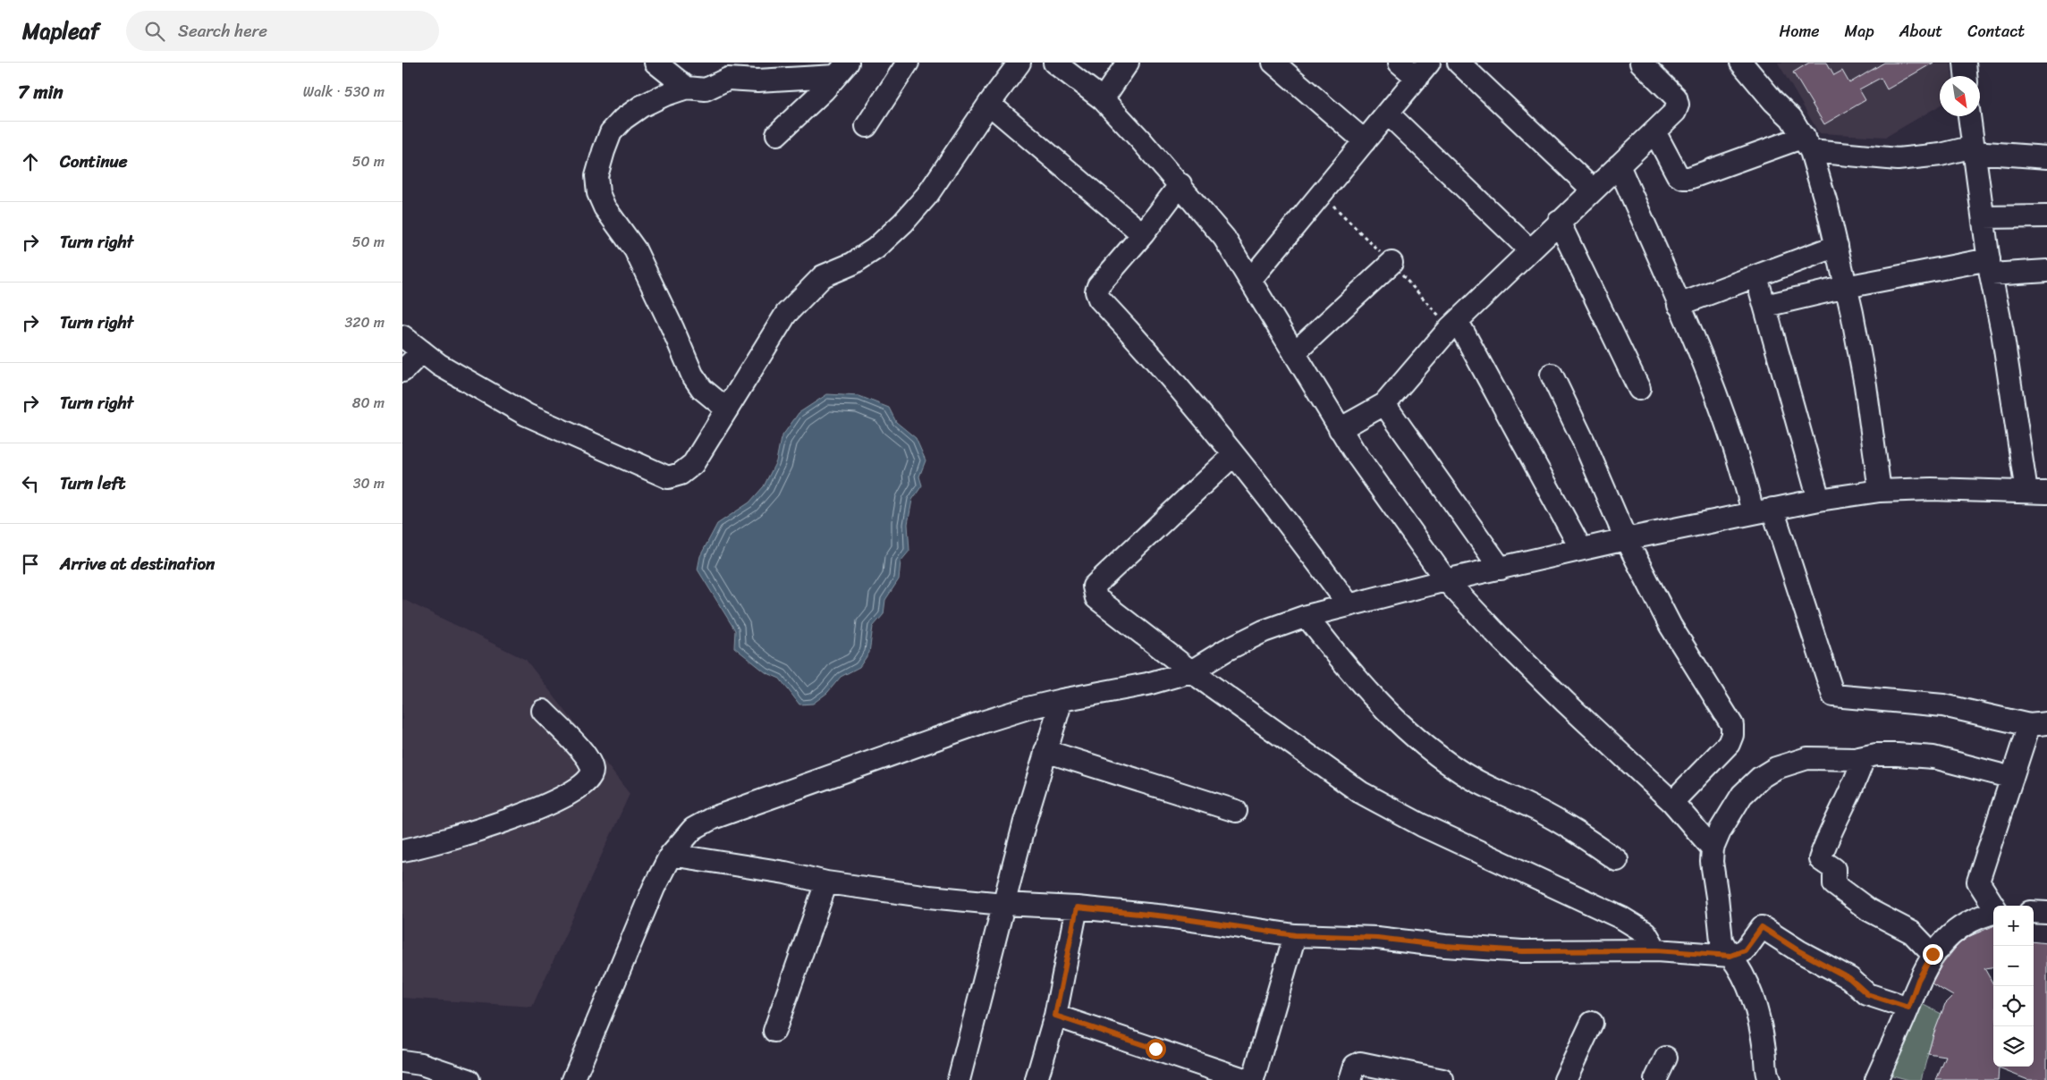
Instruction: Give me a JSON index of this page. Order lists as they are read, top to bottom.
{
  "north": "bottom right",
  "page": {
    "header": "Mapleaf",
    "search": "Search here",
    "nav": [
      "Home",
      "Map",
      "About",
      "Contact"
    ],
    "heading": ["7 min", "Walk · 530 m"],
    "list": [
      ["Continue", "50 m"],
      ["Turn right", "50 m"],
      ["Turn right", "320 m"],
      ["Turn right", "80 m"],
      ["Turn left", "30 m"],
      "Arrive at destination"
    ],
    "map_buttons": ["+", "−"]
  }
}
